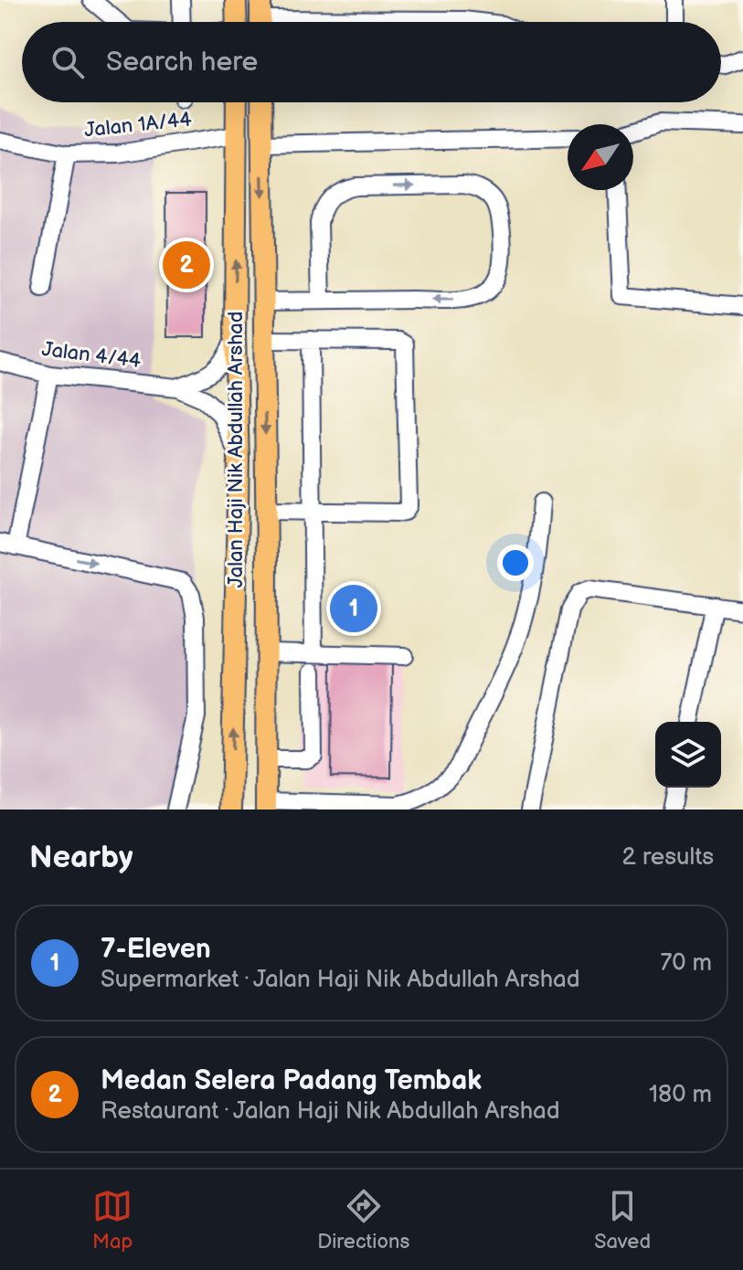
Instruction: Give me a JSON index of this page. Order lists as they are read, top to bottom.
{
  "streets": {
    "main road": ["Jalan Haji Nik Abdullah Arshad"],
    "street": ["Jalan 1A/44", "Jalan 4/44"]
  },
  "crossings": [
    ["Jalan 1A/44", "Jalan Haji Nik Abdullah Arshad"]
  ],
  "north": "bottom left",
  "page": {
    "search": "Search here",
    "pins": ["2", "1"],
    "heading": ["Nearby", "2 results"],
    "list": [
      {
        "mark": "1",
        "name": "7-Eleven",
        "note": "Supermarket · Jalan Haji Nik Abdullah Arshad",
        "value": "70 m"
      },
      {
        "mark": "2",
        "name": "Medan Selera Padang Tembak",
        "note": "Restaurant · Jalan Haji Nik Abdullah Arshad",
        "value": "180 m"
      }
    ],
    "nav": ["Map", "Directions", "Saved"]
  }
}
